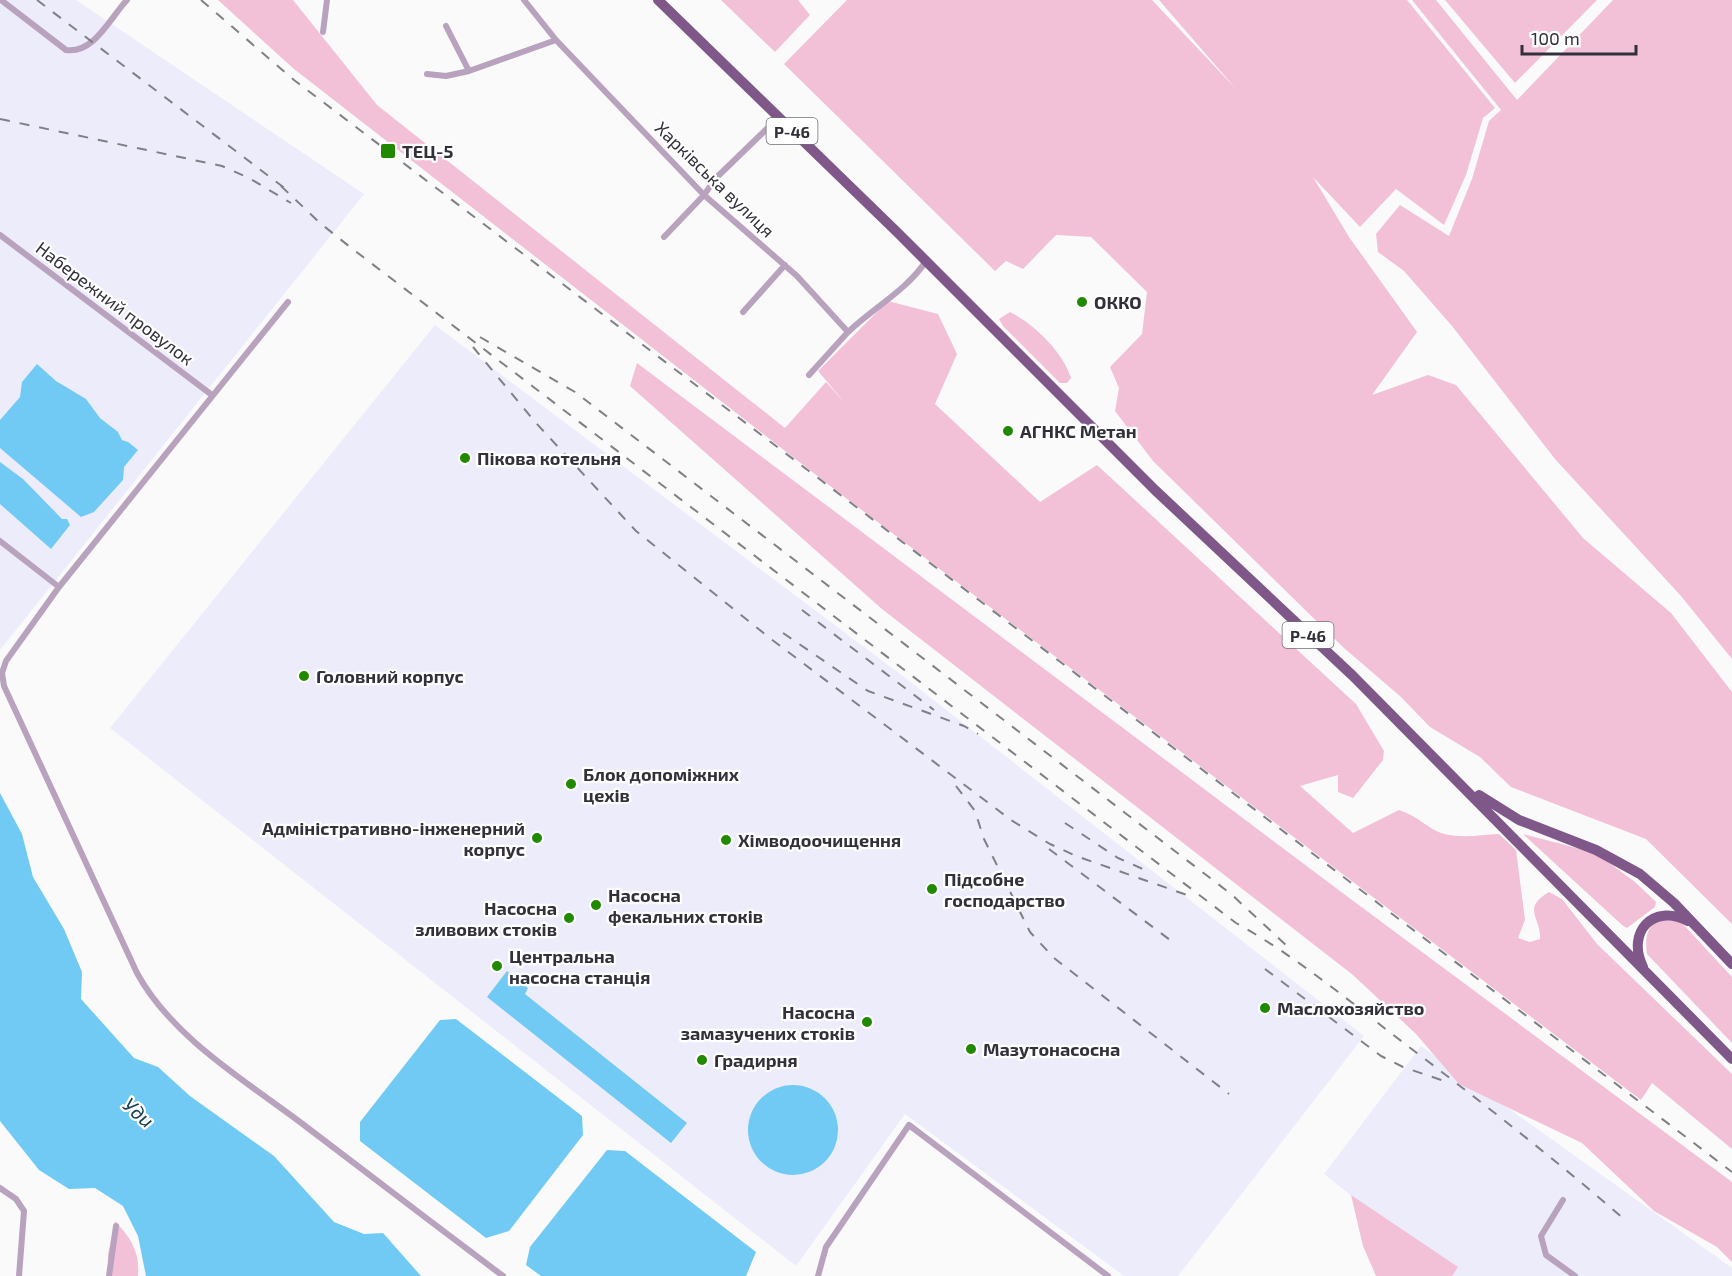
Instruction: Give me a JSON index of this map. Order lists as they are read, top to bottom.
{
  "streets": {
    "main road": ["Р-46"],
    "street": ["Харківська вулиця", "Набережний провулок"]
  },
  "water": ["Уди"],
  "places": {
    "transit": ["ТЕЦ-5"],
    "other": [
      "ОККО",
      "АГНКС Метан",
      "Пікова котельня",
      "Головний корпус",
      "Блок допоміжних цехів",
      "Адміністративно-інженерний корпус",
      "Хімводоочищення",
      "Підсобне господарство",
      "Насосна фекальних стоків",
      "Насосна зливових стоків",
      "Центральна насосна станція",
      "Маслохозяйство",
      "Насосна замазучених стоків",
      "Мазутонасосна",
      "Градирня"
    ]
  },
  "scale_bar": "100 m"
}
